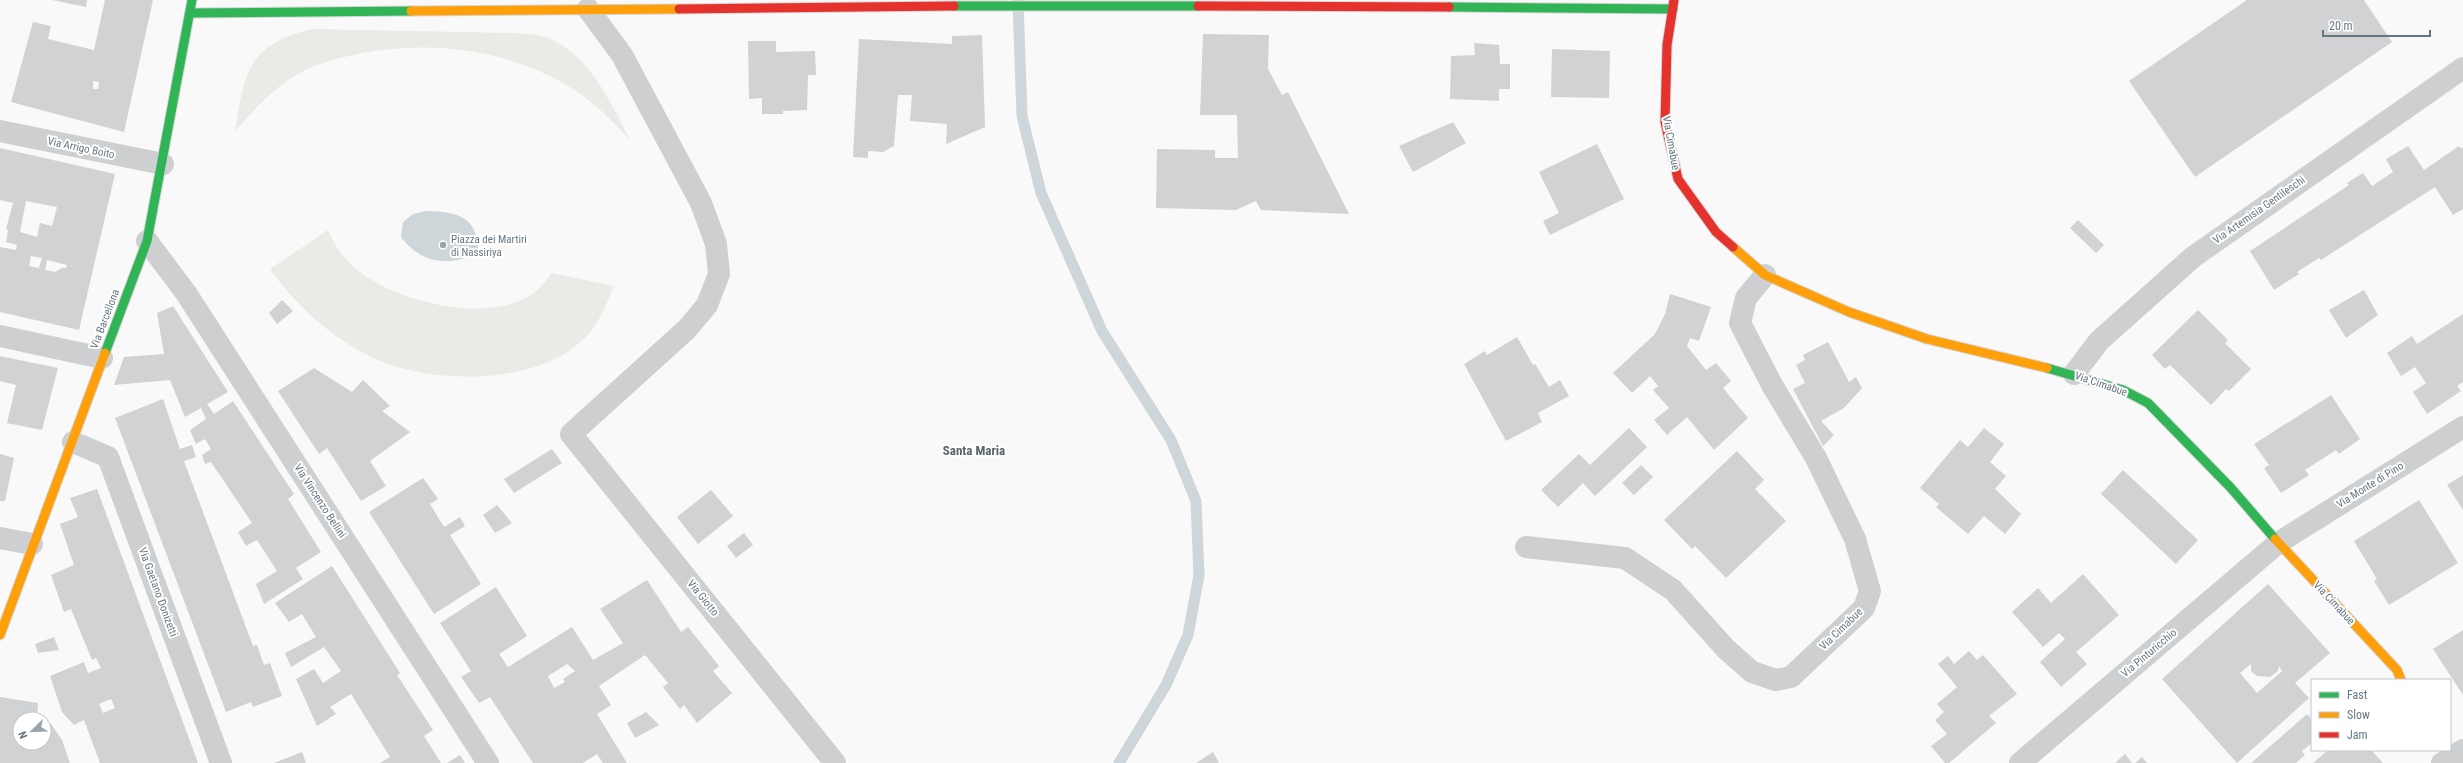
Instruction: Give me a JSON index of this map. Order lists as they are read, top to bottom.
{
  "streets": {
    "street": [
      "Via Cimabue",
      "Via Arrigo Boito",
      "Via Artemisia Gentileschi",
      "Via Barcellona",
      "Via Monte di Pino",
      "Via Vincenzo Bellini",
      "Via Gaetano Donizetti",
      "Via Giotto",
      "Via Pinturicchio"
    ]
  },
  "crossings": [
    ["Via Cimabue", "Via Artemisia Gentileschi"],
    ["Via Cimabue", "Via Monte di Pino"],
    ["Via Cimabue", "Via Pinturicchio"],
    ["Via Arrigo Boito", "Via Barcellona"],
    ["Via Barcellona", "Via Vincenzo Bellini"],
    ["Via Barcellona", "Via Gaetano Donizetti"],
    ["Via Monte di Pino", "Via Pinturicchio"]
  ],
  "districts": ["Santa Maria"],
  "places": ["Piazza dei Martiri di Nassiriya"],
  "legend": ["Fast", "Slow", "Jam"],
  "scale_bar": "20 m",
  "north": "bottom left"
}
